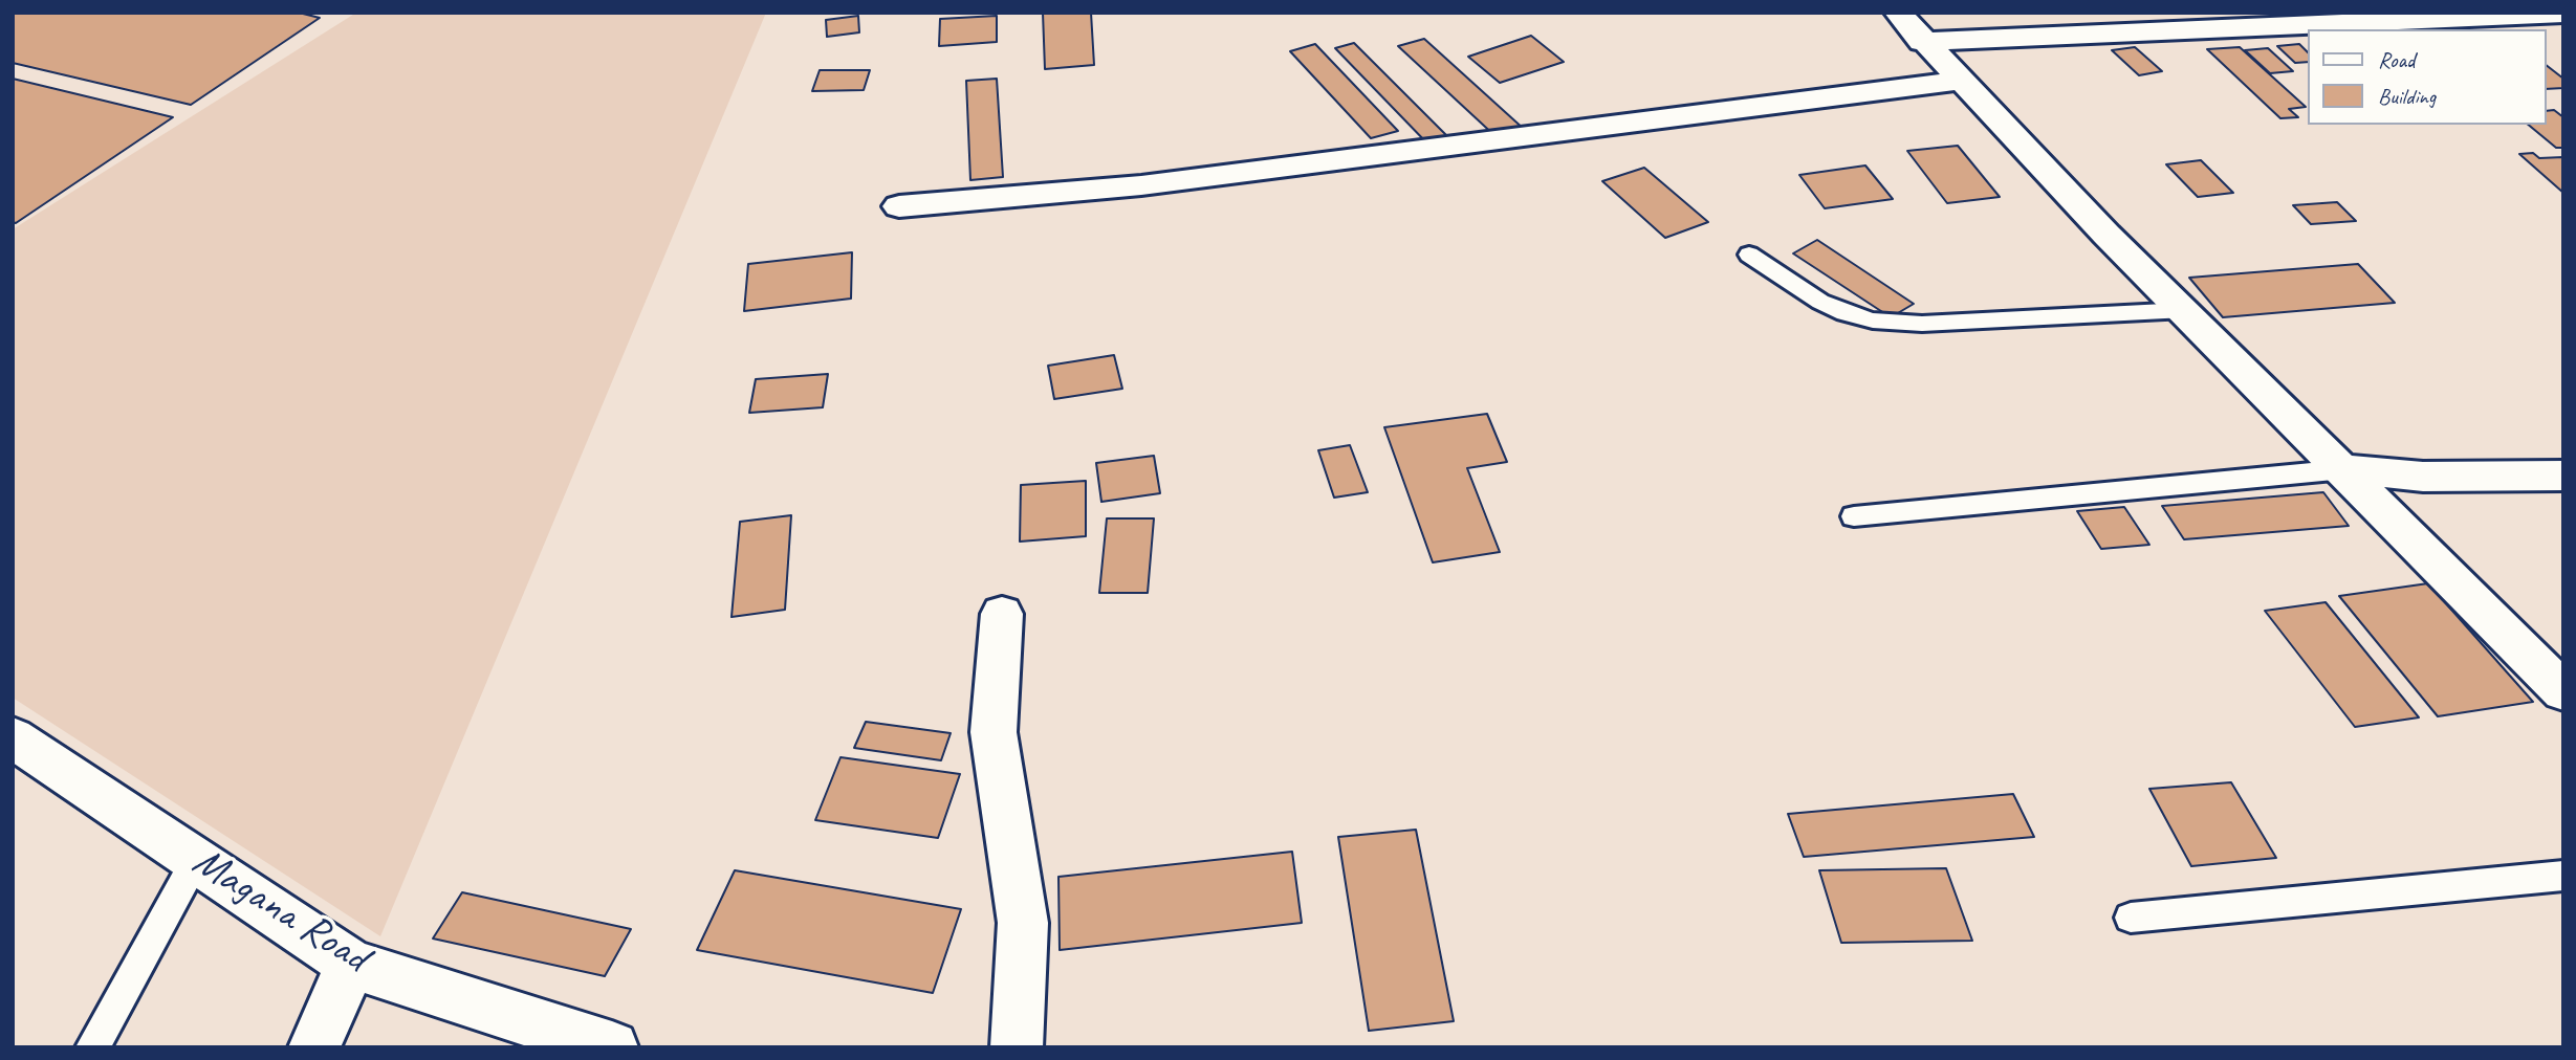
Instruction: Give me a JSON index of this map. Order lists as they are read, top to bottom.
{
  "streets": {
    "street": ["Magana Road"]
  },
  "legend": ["Road", "Building"]
}
